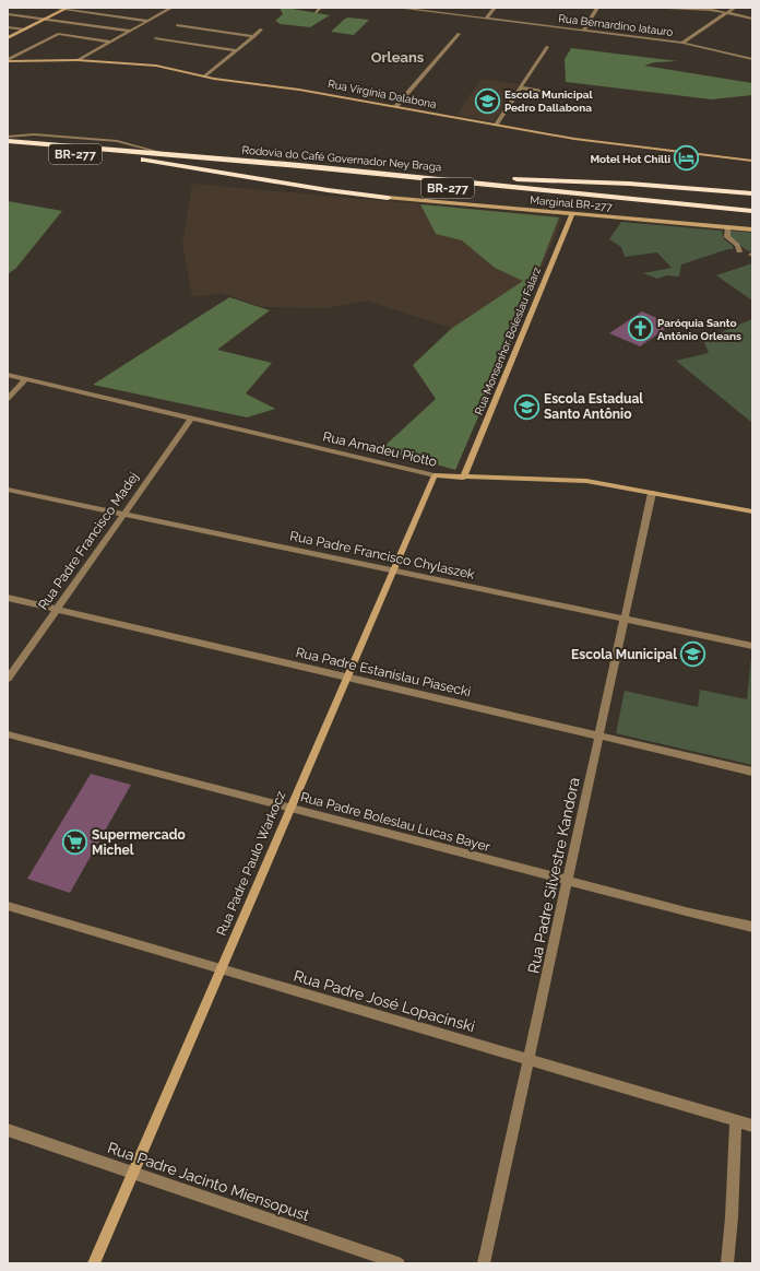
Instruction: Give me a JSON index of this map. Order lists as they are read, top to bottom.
{
  "streets": {
    "highway": ["BR-277", "Rodovia do Café Governador Ney Braga"],
    "street": [
      "Rua Bernardino Iatauro",
      "Rua Virgínia Dalabona",
      "Marginal BR-277",
      "Rua Monsenhor Boleslau Falarz",
      "Rua Amadeu Piotto",
      "Rua Padre Francisco Madej",
      "Rua Padre Francisco Chylaszek",
      "Rua Padre Estanislau Piasecki",
      "Rua Padre Boleslau Lucas Bayer",
      "Rua Padre Paulo Warkocz",
      "Rua Padre Silvestre Kandora",
      "Rua Padre José Lopacinski",
      "Rua Padre Jacinto Miensopust"
    ]
  },
  "crossings": [
    ["Marginal BR-277", "Rua Monsenhor Boleslau Falarz"],
    ["Rua Monsenhor Boleslau Falarz", "Rua Amadeu Piotto"],
    ["Rua Amadeu Piotto", "Rua Padre Francisco Madej"],
    ["Rua Amadeu Piotto", "Rua Padre Paulo Warkocz"],
    ["Rua Amadeu Piotto", "Rua Padre Silvestre Kandora"],
    ["Rua Padre Francisco Madej", "Rua Padre Francisco Chylaszek"],
    ["Rua Padre Francisco Madej", "Rua Padre Estanislau Piasecki"],
    ["Rua Padre Francisco Chylaszek", "Rua Padre Paulo Warkocz"],
    ["Rua Padre Francisco Chylaszek", "Rua Padre Silvestre Kandora"],
    ["Rua Padre Estanislau Piasecki", "Rua Padre Paulo Warkocz"],
    ["Rua Padre Estanislau Piasecki", "Rua Padre Silvestre Kandora"],
    ["Rua Padre Boleslau Lucas Bayer", "Rua Padre Paulo Warkocz"],
    ["Rua Padre Boleslau Lucas Bayer", "Rua Padre Silvestre Kandora"],
    ["Rua Padre Paulo Warkocz", "Rua Padre José Lopacinski"],
    ["Rua Padre Paulo Warkocz", "Rua Padre Jacinto Miensopust"],
    ["Rua Padre Silvestre Kandora", "Rua Padre José Lopacinski"]
  ],
  "districts": ["Orleans"],
  "places": {
    "school or university": ["Escola Municipal Pedro Dallabona", "Escola Estadual Santo Antônio", "Escola Municipal"],
    "hotel": ["Motel Hot Chilli"],
    "church": ["Paróquia Santo Antônio Orleans"],
    "supermarket": ["Supermercado Michel"]
  }
}
